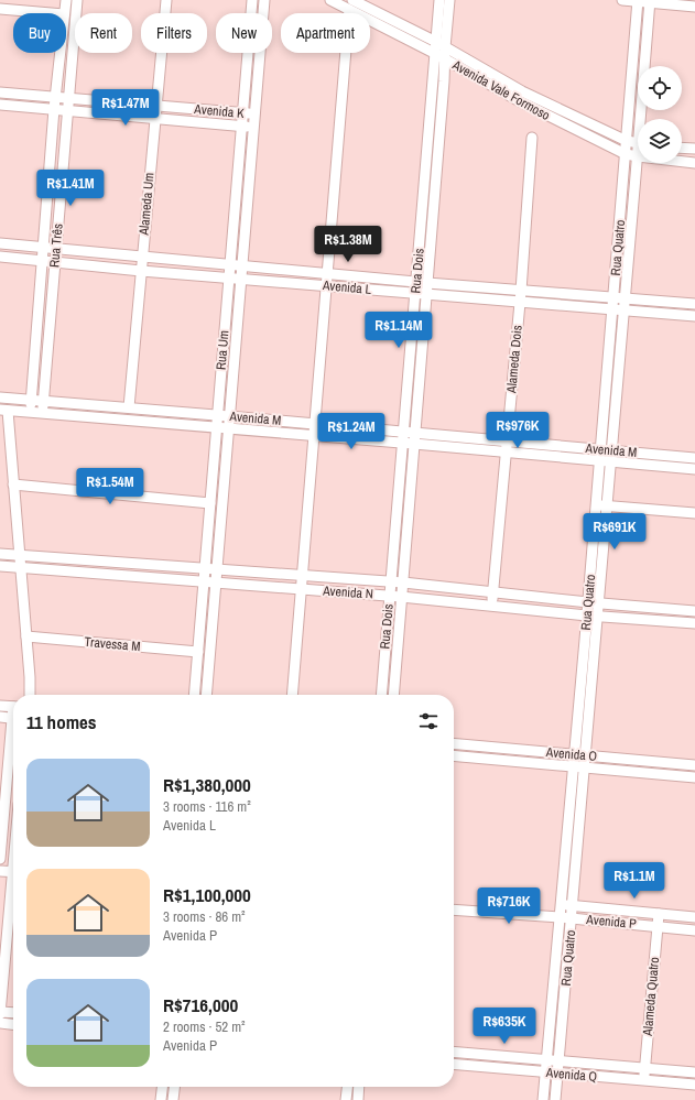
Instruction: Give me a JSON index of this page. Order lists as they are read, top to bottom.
{
  "streets": {
    "street": [
      "Avenida Vale Formoso",
      "Avenida K",
      "Alameda Um",
      "Rua Três",
      "Rua Quatro",
      "Rua Dois",
      "Avenida L",
      "Rua Um",
      "Alameda Dois",
      "Avenida M",
      "Avenida N",
      "Travessa M",
      "Avenida O",
      "Avenida P",
      "Alameda Quatro",
      "Avenida Q"
    ]
  },
  "crossings": [
    ["Avenida Vale Formoso", "Rua Quatro"],
    ["Avenida Vale Formoso", "Rua Dois"],
    ["Avenida K", "Alameda Um"],
    ["Avenida K", "Rua Três"],
    ["Avenida K", "Rua Um"],
    ["Alameda Um", "Avenida L"],
    ["Alameda Um", "Avenida M"],
    ["Rua Três", "Avenida L"],
    ["Rua Três", "Avenida M"],
    ["Rua Quatro", "Avenida L"],
    ["Rua Quatro", "Avenida M"],
    ["Rua Quatro", "Avenida N"],
    ["Rua Quatro", "Avenida O"],
    ["Rua Quatro", "Avenida P"],
    ["Rua Quatro", "Avenida Q"],
    ["Rua Dois", "Avenida L"],
    ["Rua Dois", "Avenida M"],
    ["Rua Dois", "Avenida N"],
    ["Avenida L", "Rua Um"],
    ["Avenida L", "Alameda Dois"],
    ["Rua Um", "Avenida M"],
    ["Rua Um", "Avenida N"],
    ["Rua Um", "Travessa M"],
    ["Alameda Dois", "Avenida M"],
    ["Alameda Dois", "Avenida N"],
    ["Avenida P", "Alameda Quatro"],
    ["Alameda Quatro", "Avenida Q"]
  ],
  "page": {
    "chip": [
      "Buy",
      "Rent",
      "Filters",
      "New",
      "Apartment"
    ],
    "price": [
      "R$1.47M",
      "R$1.41M",
      "R$1.38M",
      "R$1.14M",
      "R$976K",
      "R$1.24M",
      "R$1.54M",
      "R$691K",
      "R$1.1M",
      "R$716K",
      "R$635K"
    ],
    "heading": "11 homes",
    "list": [
      {
        "name": "R$1,380,000",
        "note": "3 rooms · 116 m² · Avenida L"
      },
      {
        "name": "R$1,100,000",
        "note": "3 rooms · 86 m² · Avenida P"
      },
      {
        "name": "R$716,000",
        "note": "2 rooms · 52 m² · Avenida P"
      }
    ]
  }
}
